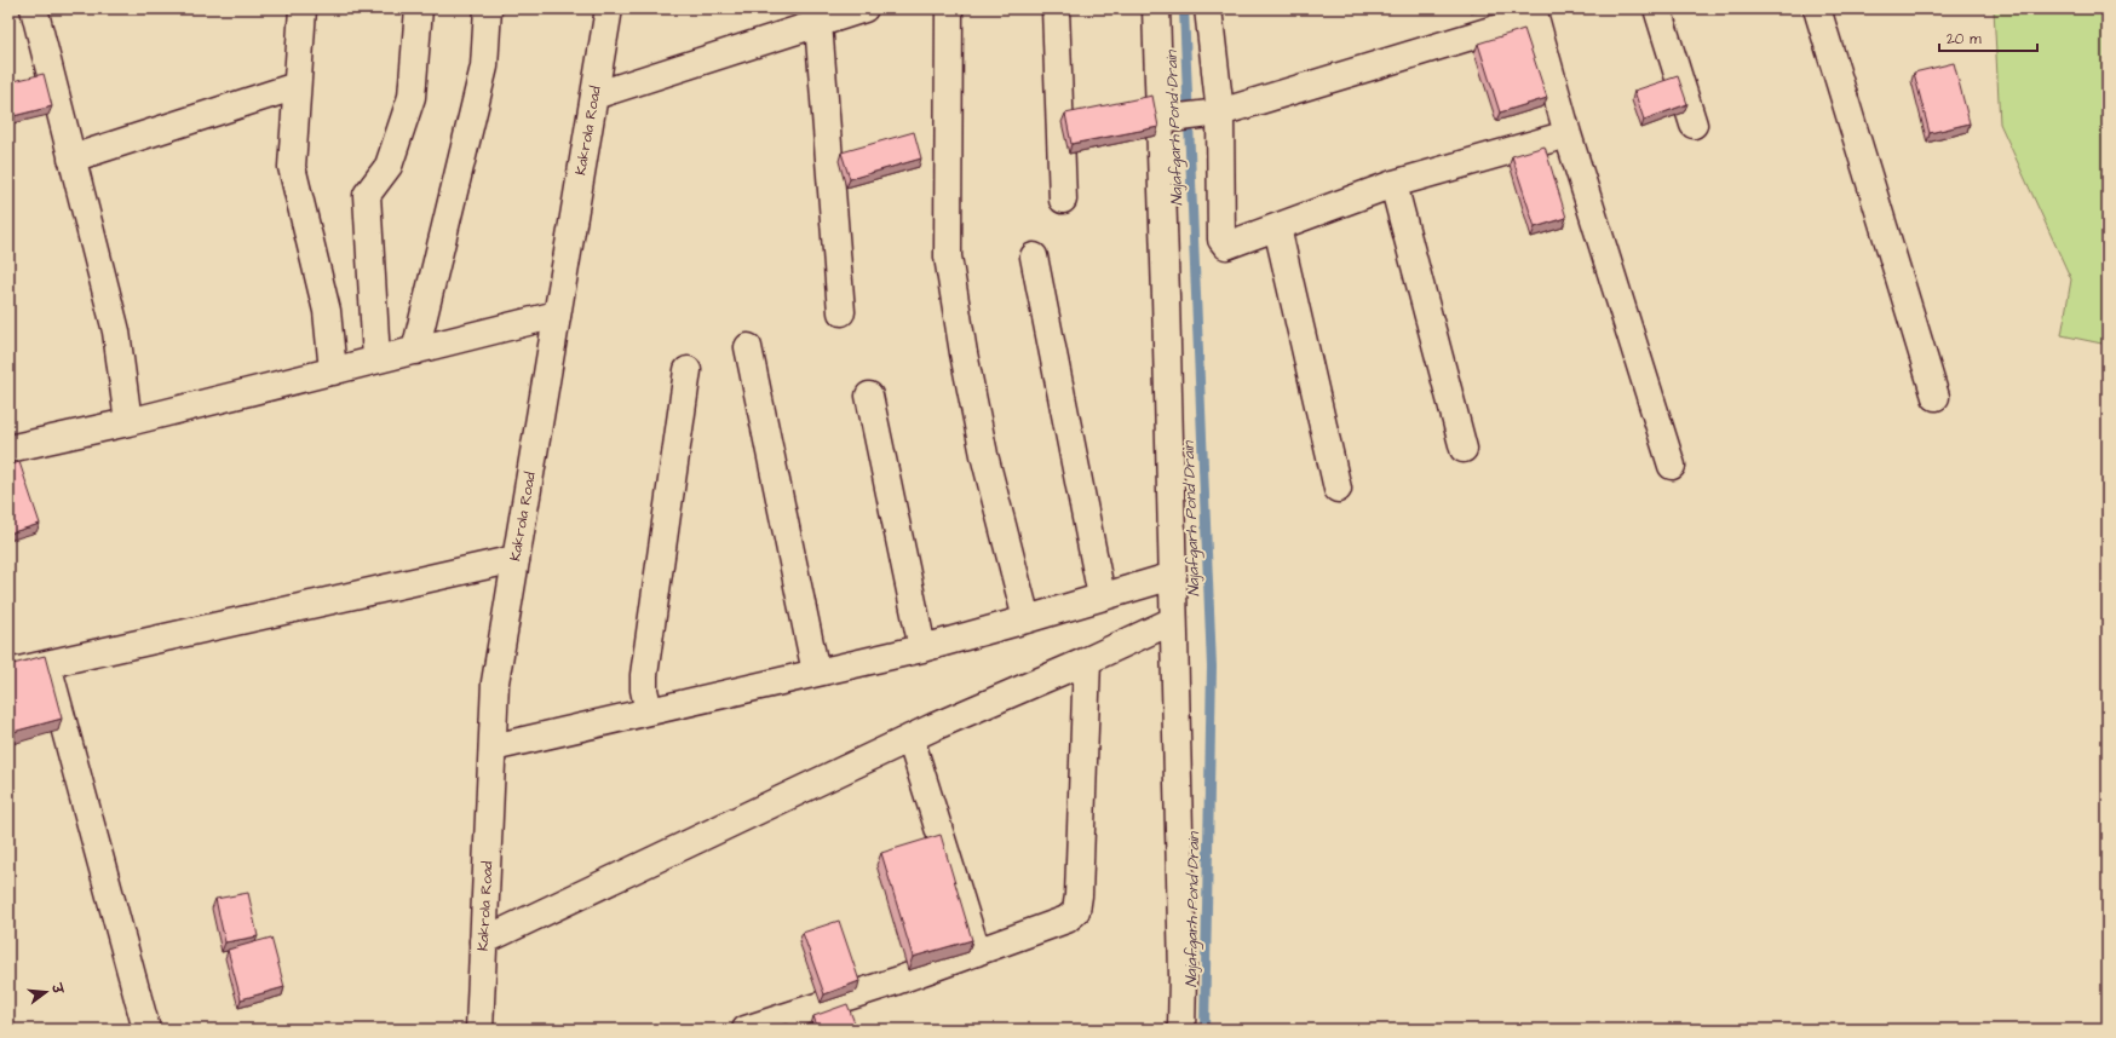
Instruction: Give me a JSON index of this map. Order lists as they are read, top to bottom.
{
  "streets": {
    "street": ["Kakrola Road"]
  },
  "water": ["Najafgarh Pond Drain"],
  "scale_bar": "20 m",
  "north": "right"
}
